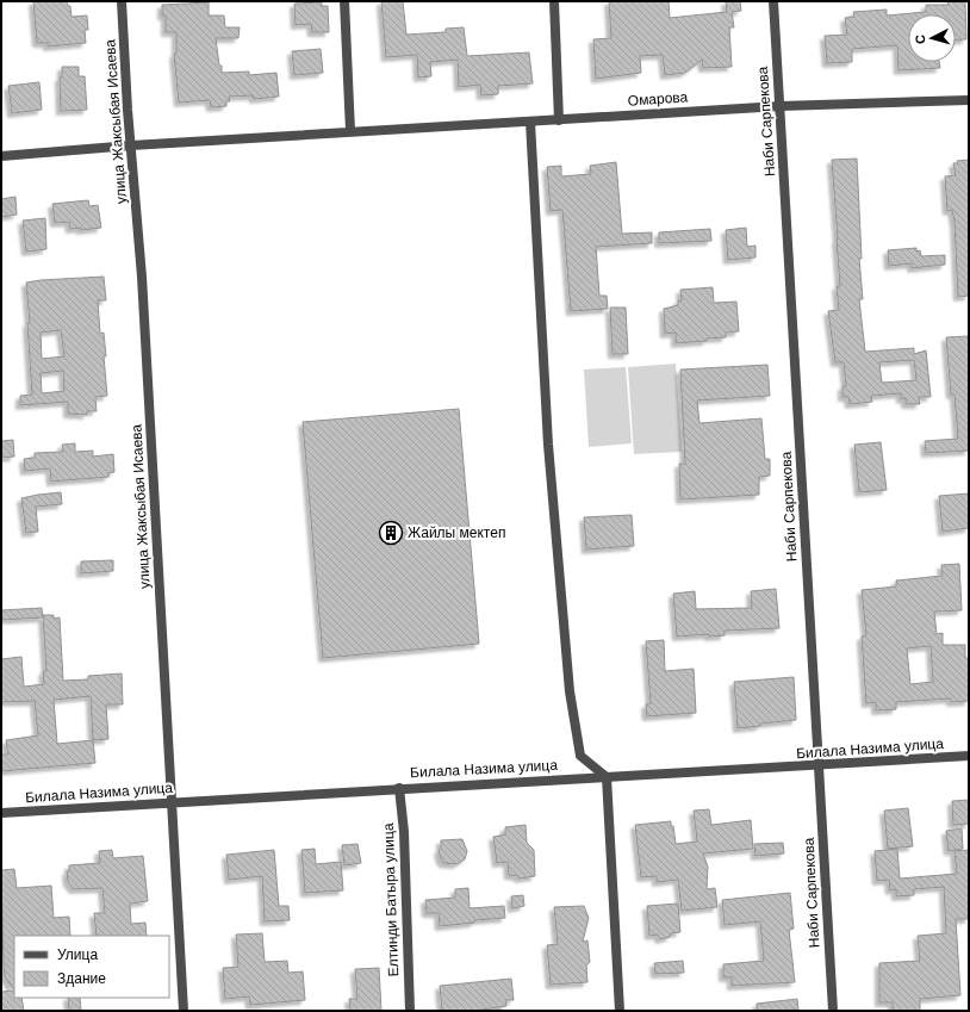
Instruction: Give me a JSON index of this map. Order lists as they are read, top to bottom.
{
  "streets": {
    "street": [
      "Омарова",
      "улица Жаксыбая Исаева",
      "Наби Сарпекова",
      "Билала Назима улица",
      "Елтинди Батыра улица"
    ]
  },
  "crossings": [
    ["Омарова", "улица Жаксыбая Исаева"],
    ["Омарова", "Наби Сарпекова"],
    ["улица Жаксыбая Исаева", "Билала Назима улица"],
    ["Наби Сарпекова", "Билала Назима улица"],
    ["Билала Назима улица", "Елтинди Батыра улица"]
  ],
  "places": {
    "building": ["Жайлы мектеп"]
  },
  "legend": ["Улица", "Здание"],
  "north": "left"
}
